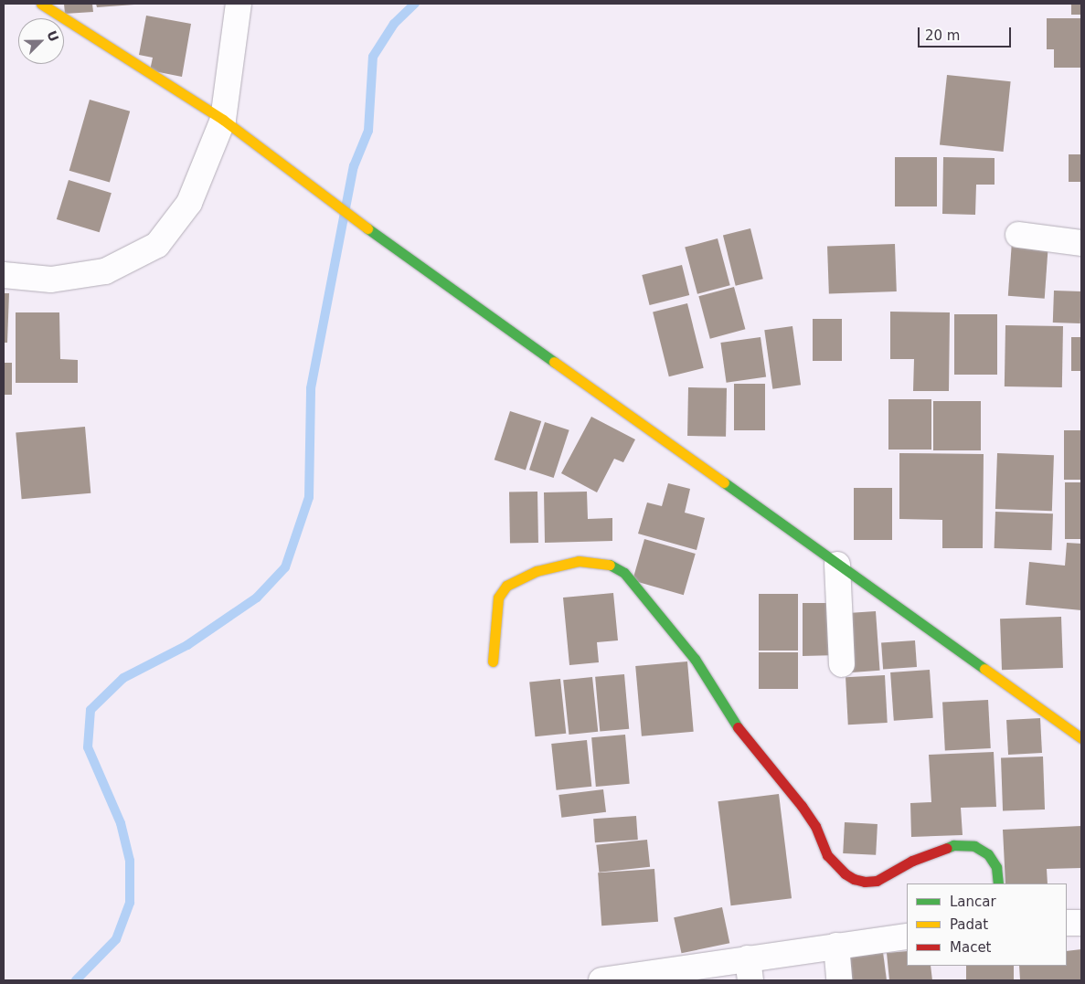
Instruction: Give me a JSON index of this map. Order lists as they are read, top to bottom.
{
  "legend": ["Lancar", "Padat", "Macet"],
  "scale_bar": "20 m",
  "north": "top right"
}
